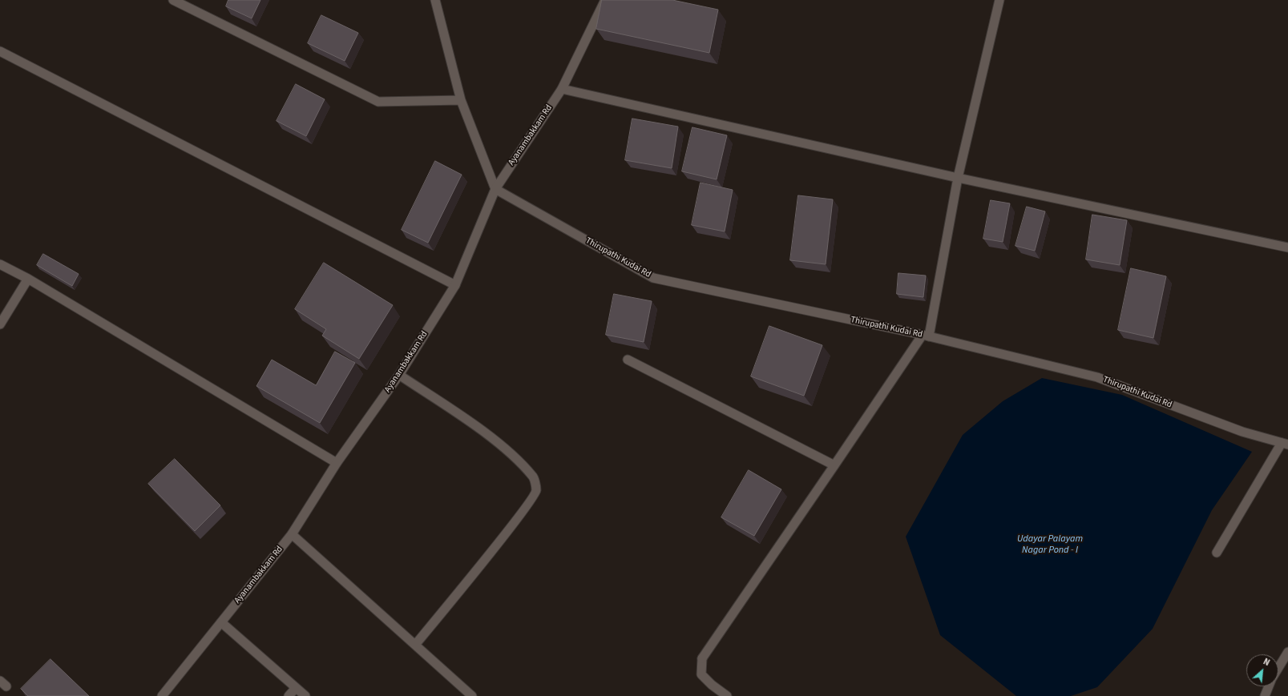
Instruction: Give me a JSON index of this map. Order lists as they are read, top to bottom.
{
  "streets": {
    "street": ["Ayanambakkam Rd", "Thirupathi Kudai Rd"]
  },
  "crossings": [
    ["Ayanambakkam Rd", "Thirupathi Kudai Rd"]
  ],
  "water": ["Udayar Palayam Nagar Pond - I"],
  "north": "top right"
}
